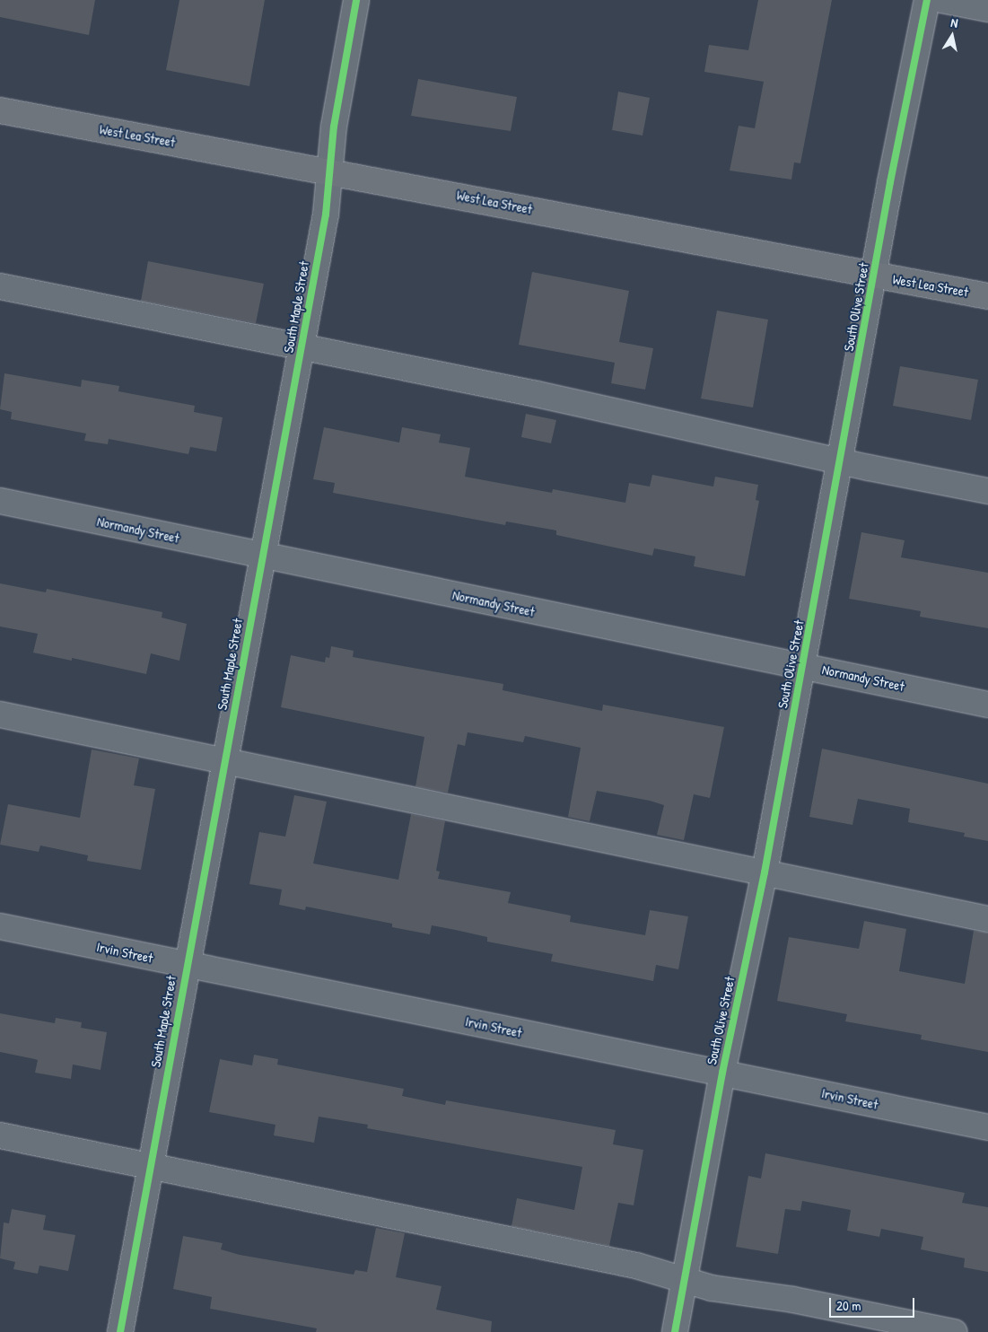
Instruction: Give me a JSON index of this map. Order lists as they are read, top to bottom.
{
  "streets": {
    "main road": ["West Lea Street"],
    "street": [
      "South Maple Street",
      "South Olive Street",
      "Normandy Street",
      "Irvin Street"
    ]
  },
  "crossings": [
    ["West Lea Street", "South Maple Street"],
    ["West Lea Street", "South Olive Street"],
    ["South Maple Street", "Normandy Street"],
    ["South Maple Street", "Irvin Street"],
    ["South Olive Street", "Normandy Street"],
    ["South Olive Street", "Irvin Street"]
  ],
  "scale_bar": "20 m",
  "north": "top"
}
